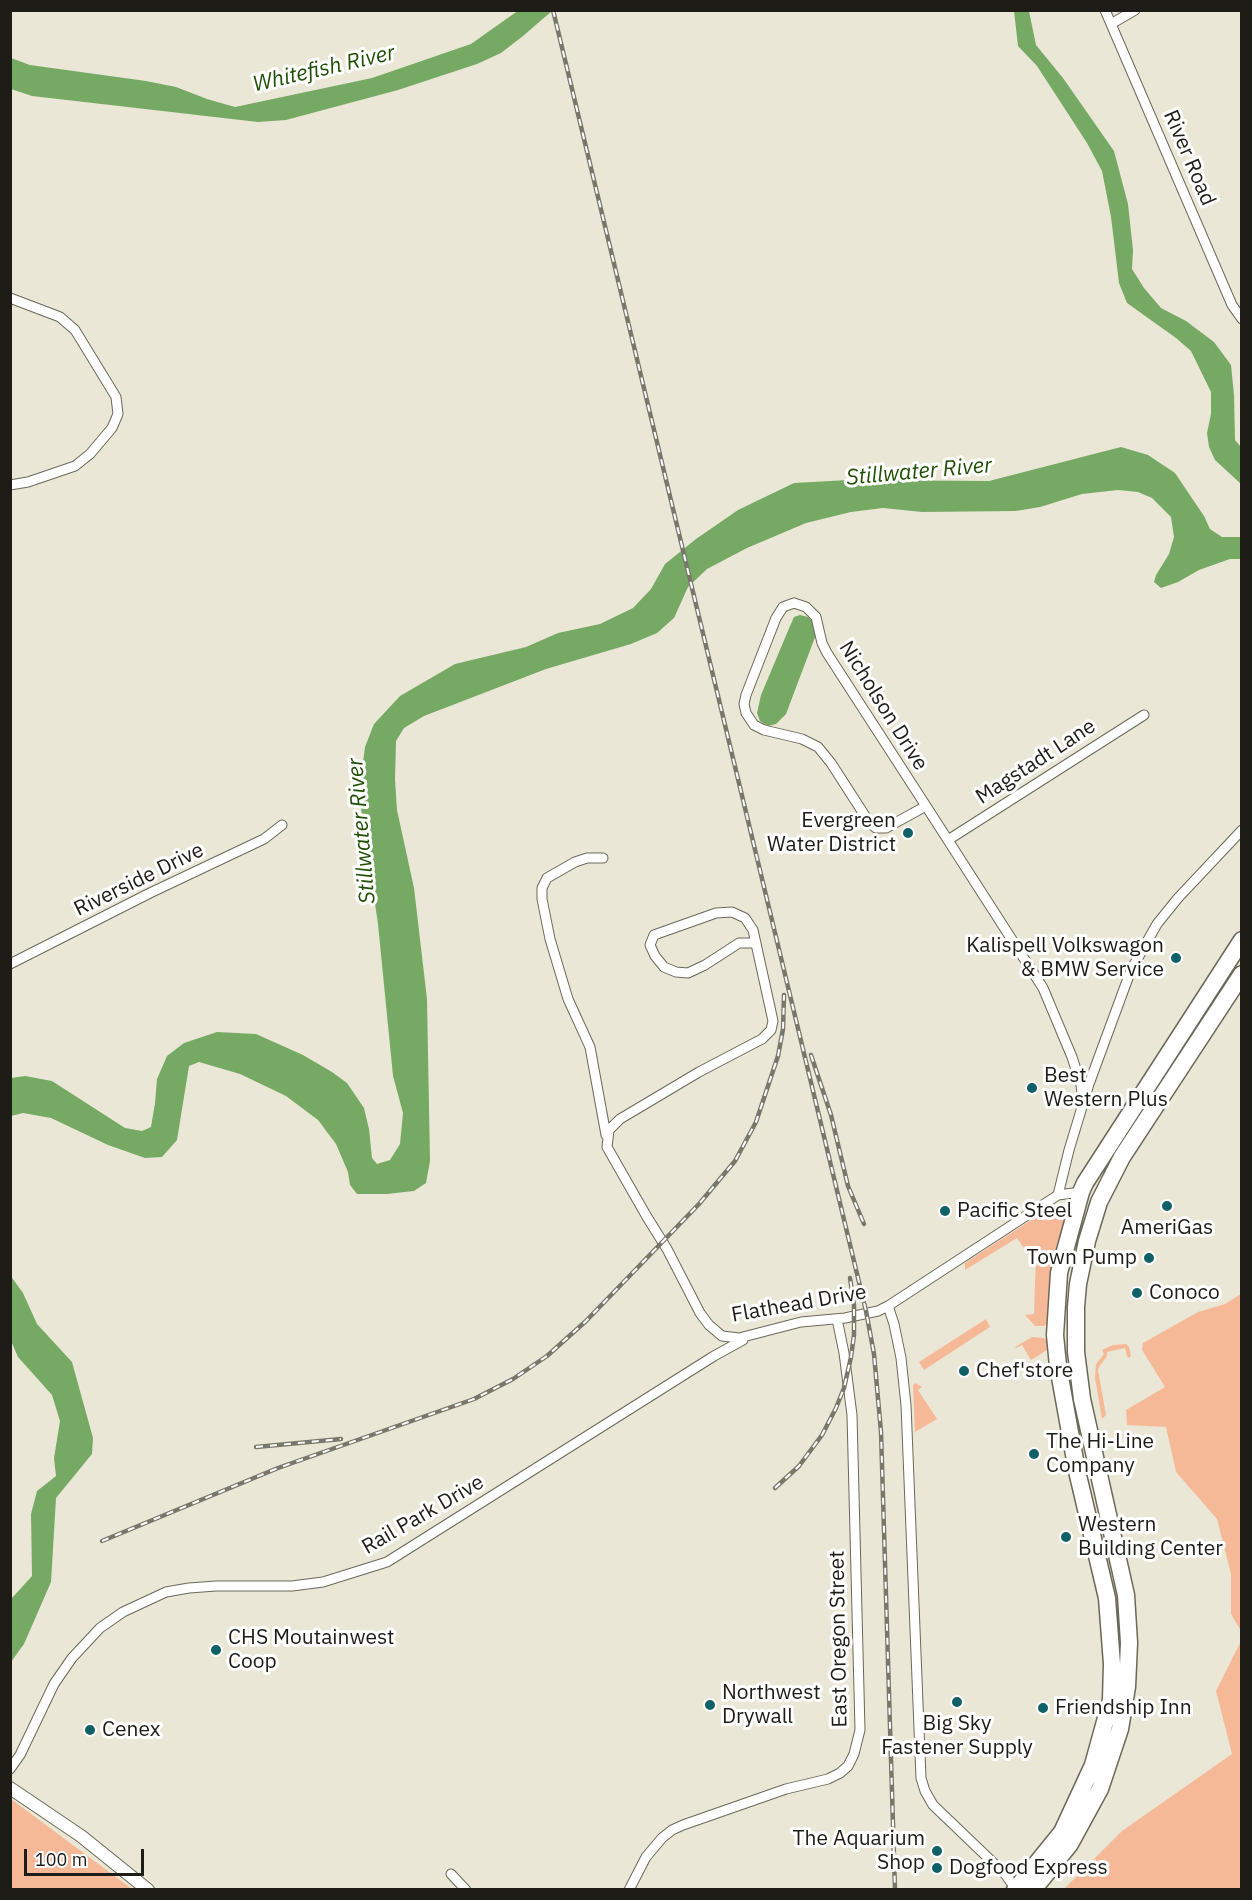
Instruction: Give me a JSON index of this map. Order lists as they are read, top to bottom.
{
  "streets": {
    "street": [
      "River Road",
      "Nicholson Drive",
      "Magstadt Lane",
      "Riverside Drive",
      "Flathead Drive",
      "Rail Park Drive",
      "East Oregon Street"
    ]
  },
  "crossings": [
    ["Nicholson Drive", "Magstadt Lane"],
    ["Flathead Drive", "Rail Park Drive"],
    ["Flathead Drive", "East Oregon Street"]
  ],
  "water": ["Whitefish River", "Stillwater River"],
  "places": [
    "Evergreen Water District",
    "Kalispell Volkswagon & BMW Service",
    "Best Western Plus",
    "AmeriGas",
    "Pacific Steel",
    "Town Pump",
    "Conoco",
    "Chef'store",
    "The Hi-Line Company",
    "Western Building Center",
    "CHS Moutainwest Coop",
    "Big Sky Fastener Supply",
    "Northwest Drywall",
    "Friendship Inn",
    "Cenex",
    "The Aquarium Shop",
    "Dogfood Express"
  ],
  "scale_bar": "100 m"
}
